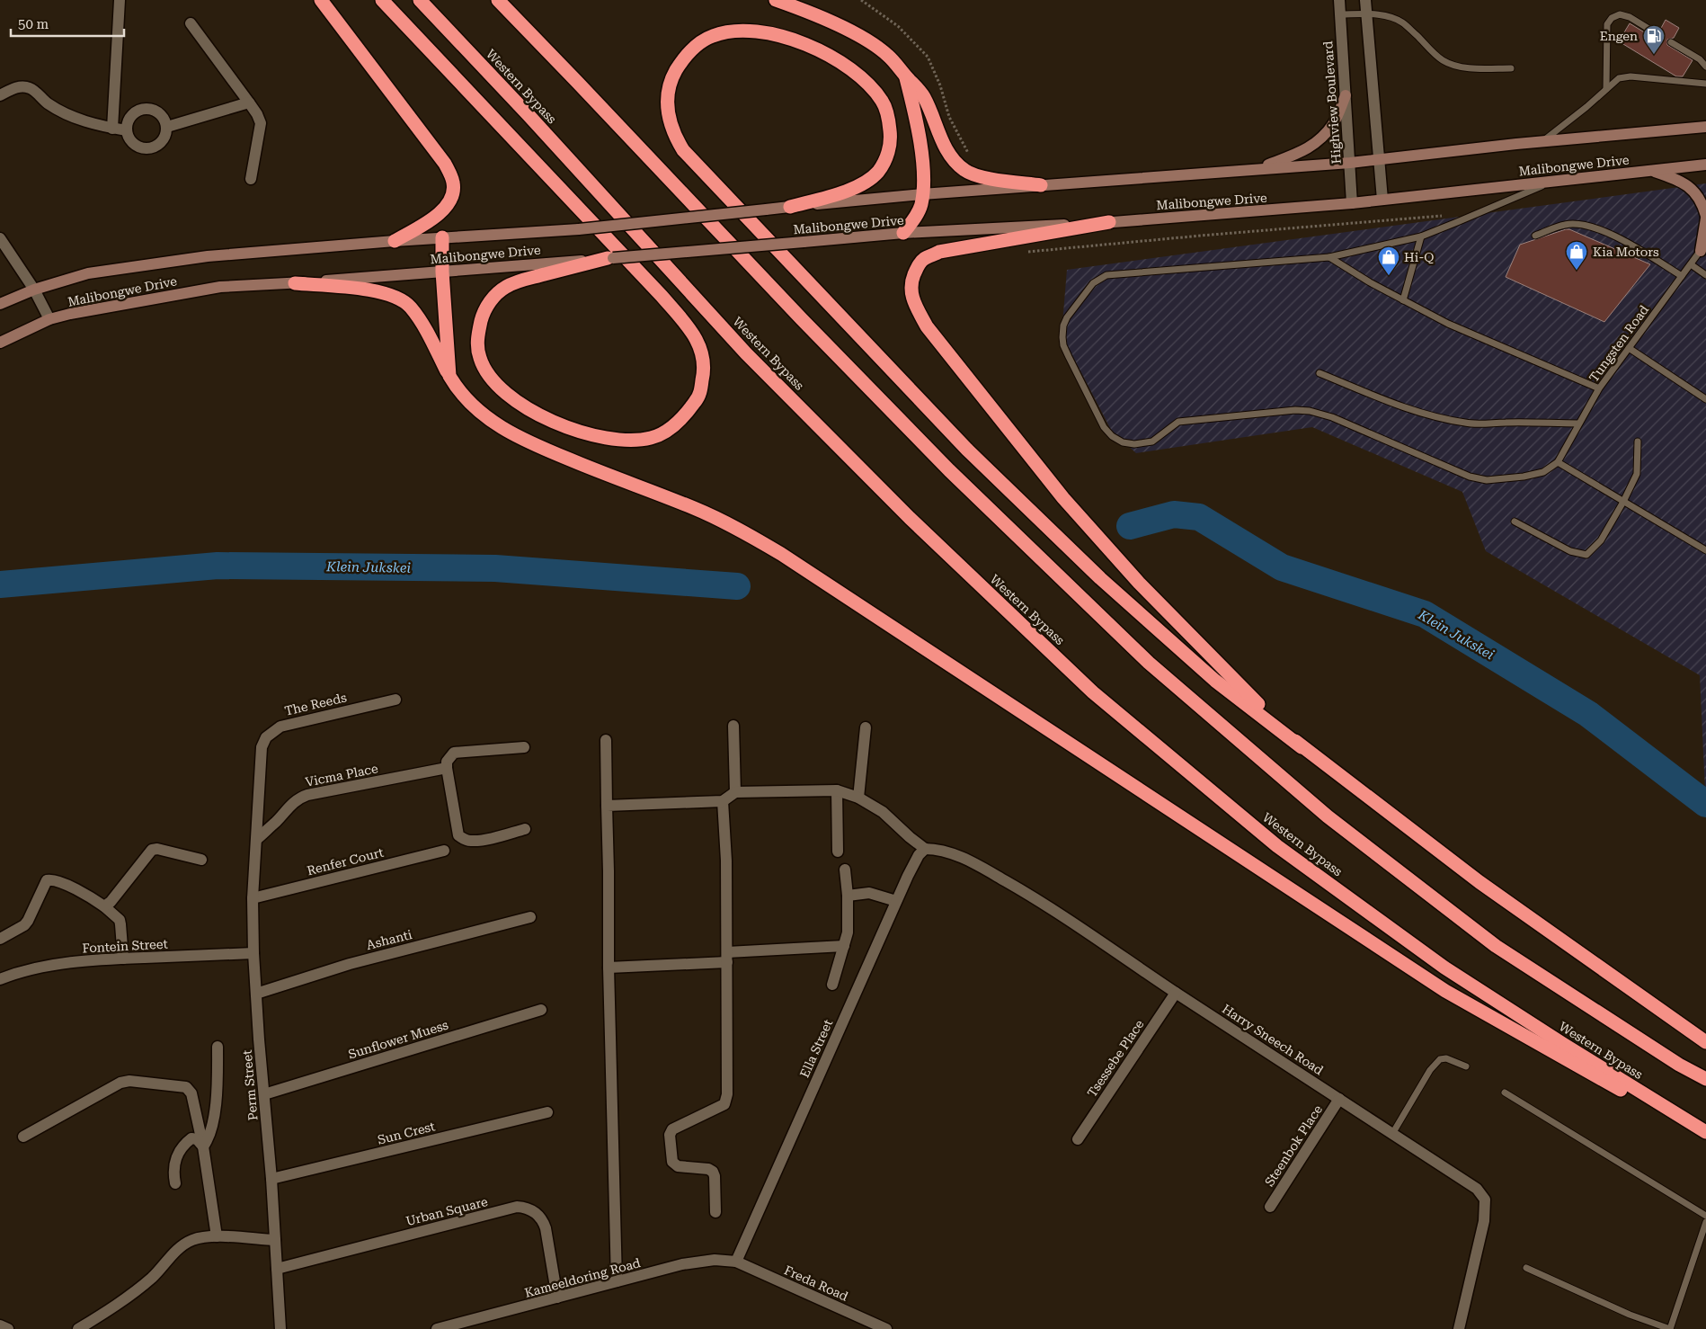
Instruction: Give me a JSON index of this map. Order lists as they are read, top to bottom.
{
  "streets": {
    "highway": ["Western Bypass"],
    "main road": ["Malibongwe Drive"],
    "street": [
      "Highview Boulevard",
      "The Reeds",
      "Vicma Place",
      "Renfer Court",
      "Ashanti",
      "Fontein Street",
      "Sunflower Muess",
      "Harry Sneech Road",
      "Ella Street",
      "Tsessebe Place",
      "Perm Street",
      "Sun Crest",
      "Steenbok Place",
      "Urban Square",
      "Kameeldoring Road",
      "Freda Road"
    ],
    "lane": ["Tungsten Road"]
  },
  "crossings": [
    ["Highview Boulevard", "Malibongwe Drive"],
    ["The Reeds", "Vicma Place"],
    ["The Reeds", "Perm Street"],
    ["Vicma Place", "Perm Street"],
    ["Renfer Court", "Perm Street"],
    ["Ashanti", "Perm Street"],
    ["Fontein Street", "Perm Street"],
    ["Sunflower Muess", "Perm Street"],
    ["Harry Sneech Road", "Ella Street"],
    ["Harry Sneech Road", "Tsessebe Place"],
    ["Harry Sneech Road", "Steenbok Place"],
    ["Ella Street", "Kameeldoring Road"],
    ["Ella Street", "Freda Road"],
    ["Perm Street", "Sun Crest"],
    ["Perm Street", "Urban Square"],
    ["Urban Square", "Kameeldoring Road"],
    ["Kameeldoring Road", "Freda Road"]
  ],
  "water": ["Klein Jukskei"],
  "places": {
    "fuel station": ["Engen"],
    "shop": ["Kia Motors", "Hi-Q"]
  },
  "scale_bar": "50 m"
}
